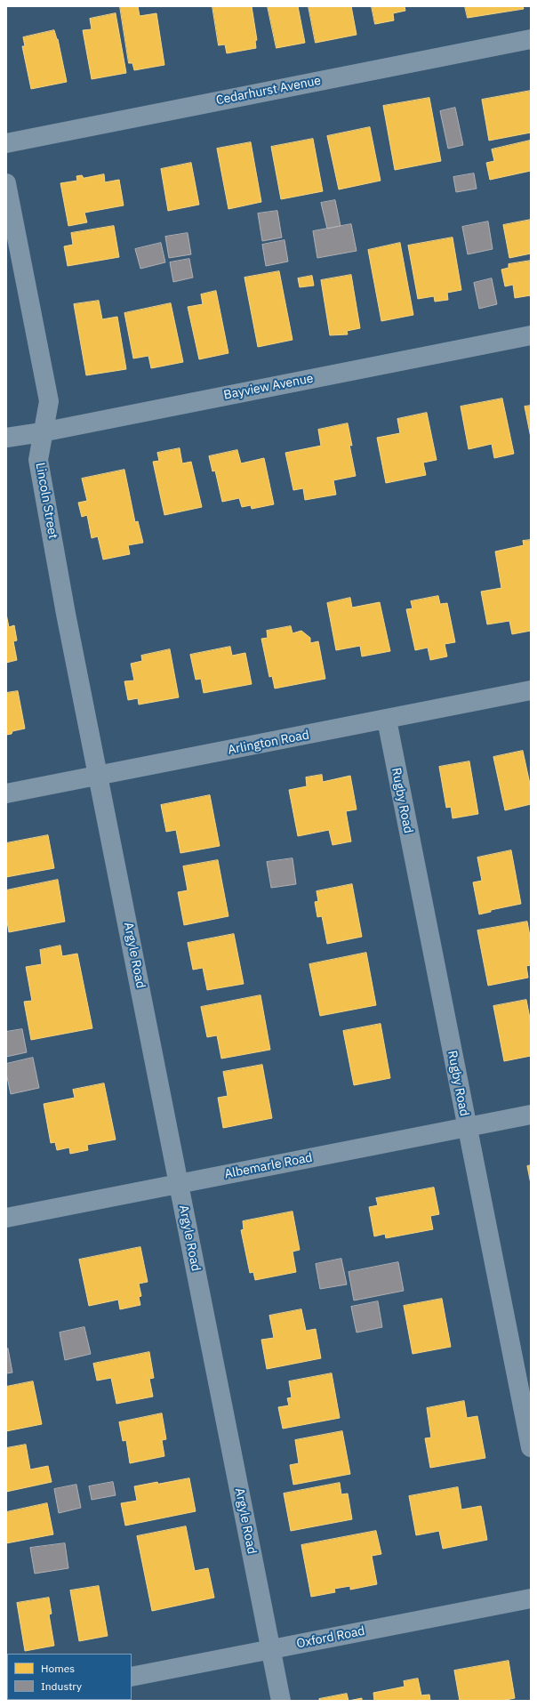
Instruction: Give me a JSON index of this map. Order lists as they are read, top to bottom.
{
  "streets": {
    "street": [
      "Cedarhurst Avenue",
      "Bayview Avenue",
      "Lincoln Street",
      "Arlington Road",
      "Rugby Road",
      "Argyle Road",
      "Albemarle Road",
      "Oxford Road"
    ]
  },
  "crossings": [
    ["Bayview Avenue", "Lincoln Street"],
    ["Lincoln Street", "Arlington Road"],
    ["Lincoln Street", "Argyle Road"],
    ["Arlington Road", "Rugby Road"],
    ["Arlington Road", "Argyle Road"],
    ["Rugby Road", "Albemarle Road"],
    ["Argyle Road", "Albemarle Road"],
    ["Argyle Road", "Oxford Road"]
  ],
  "legend": ["Homes", "Industry"]
}
